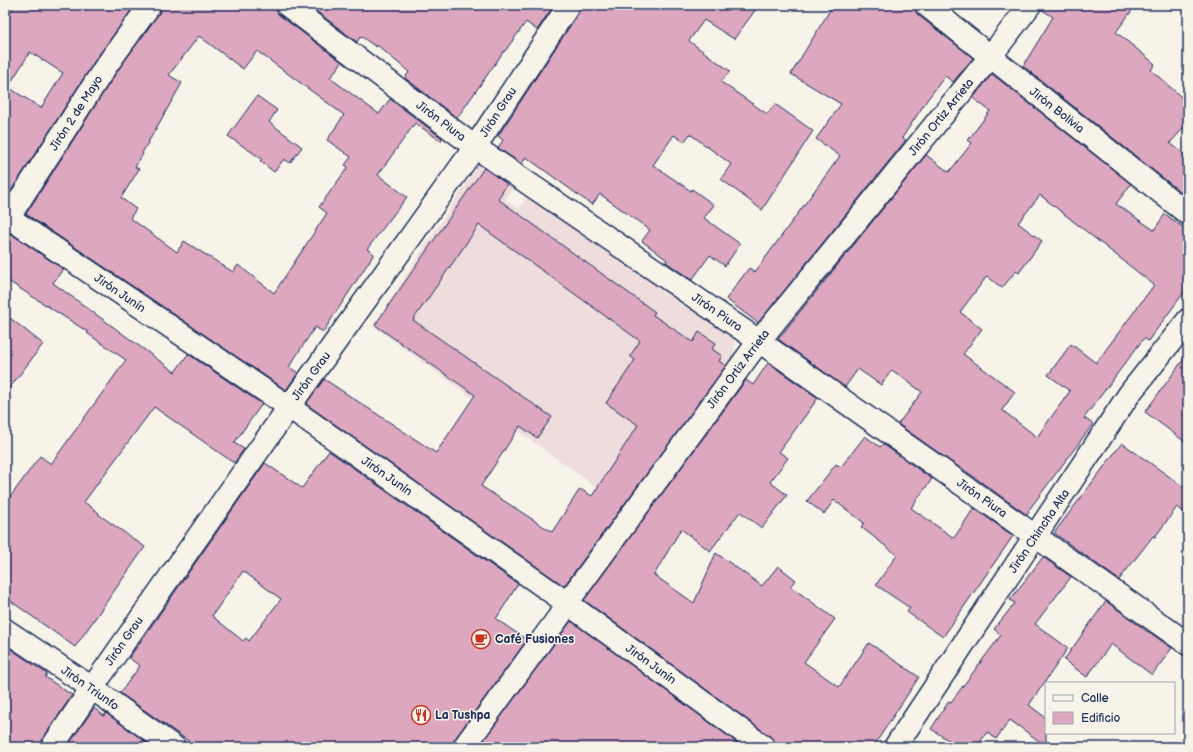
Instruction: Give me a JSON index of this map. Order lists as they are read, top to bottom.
{
  "streets": {
    "street": [
      "Jirón Bolivia",
      "Jirón Grau",
      "Jirón 2 de Mayo",
      "Jirón Ortiz Arrieta",
      "Jirón Piura",
      "Jirón Junín",
      "Jirón Chincha Alta",
      "Jirón Triunfo"
    ]
  },
  "crossings": [
    ["Jirón Bolivia", "Jirón Ortiz Arrieta"],
    ["Jirón Grau", "Jirón Piura"],
    ["Jirón Grau", "Jirón Junín"],
    ["Jirón Grau", "Jirón Triunfo"],
    ["Jirón 2 de Mayo", "Jirón Junín"],
    ["Jirón Ortiz Arrieta", "Jirón Piura"],
    ["Jirón Ortiz Arrieta", "Jirón Junín"],
    ["Jirón Piura", "Jirón Chincha Alta"]
  ],
  "places": {
    "cafe": ["Café Fusiones"],
    "restaurant": ["La Tushpa"]
  },
  "legend": ["Calle", "Edificio"]
}
